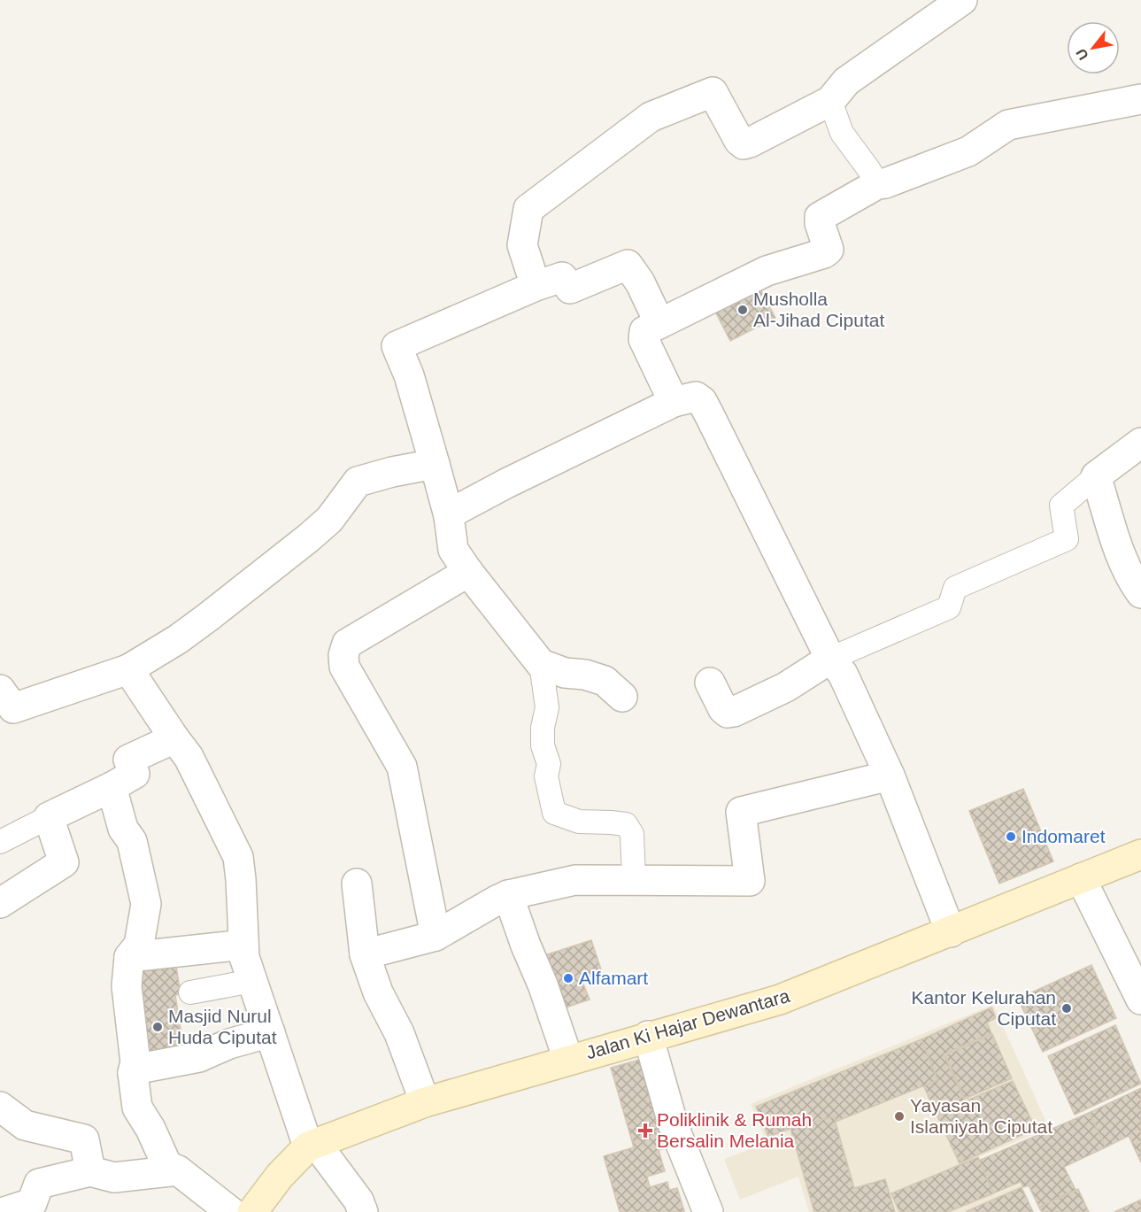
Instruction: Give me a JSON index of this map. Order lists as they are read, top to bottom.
{
  "streets": {
    "main road": ["Jalan Ki Hajar Dewantara"]
  },
  "places": {
    "other": [
      "Musholla Al-Jihad Ciputat",
      "Indomaret",
      "Alfamart",
      "Kantor Kelurahan Ciputat",
      "Masjid Nurul Huda Ciputat",
      "Yayasan Islamiyah Ciputat"
    ],
    "health": ["Poliklinik & Rumah Bersalin Melania"]
  },
  "north": "bottom left"
}
